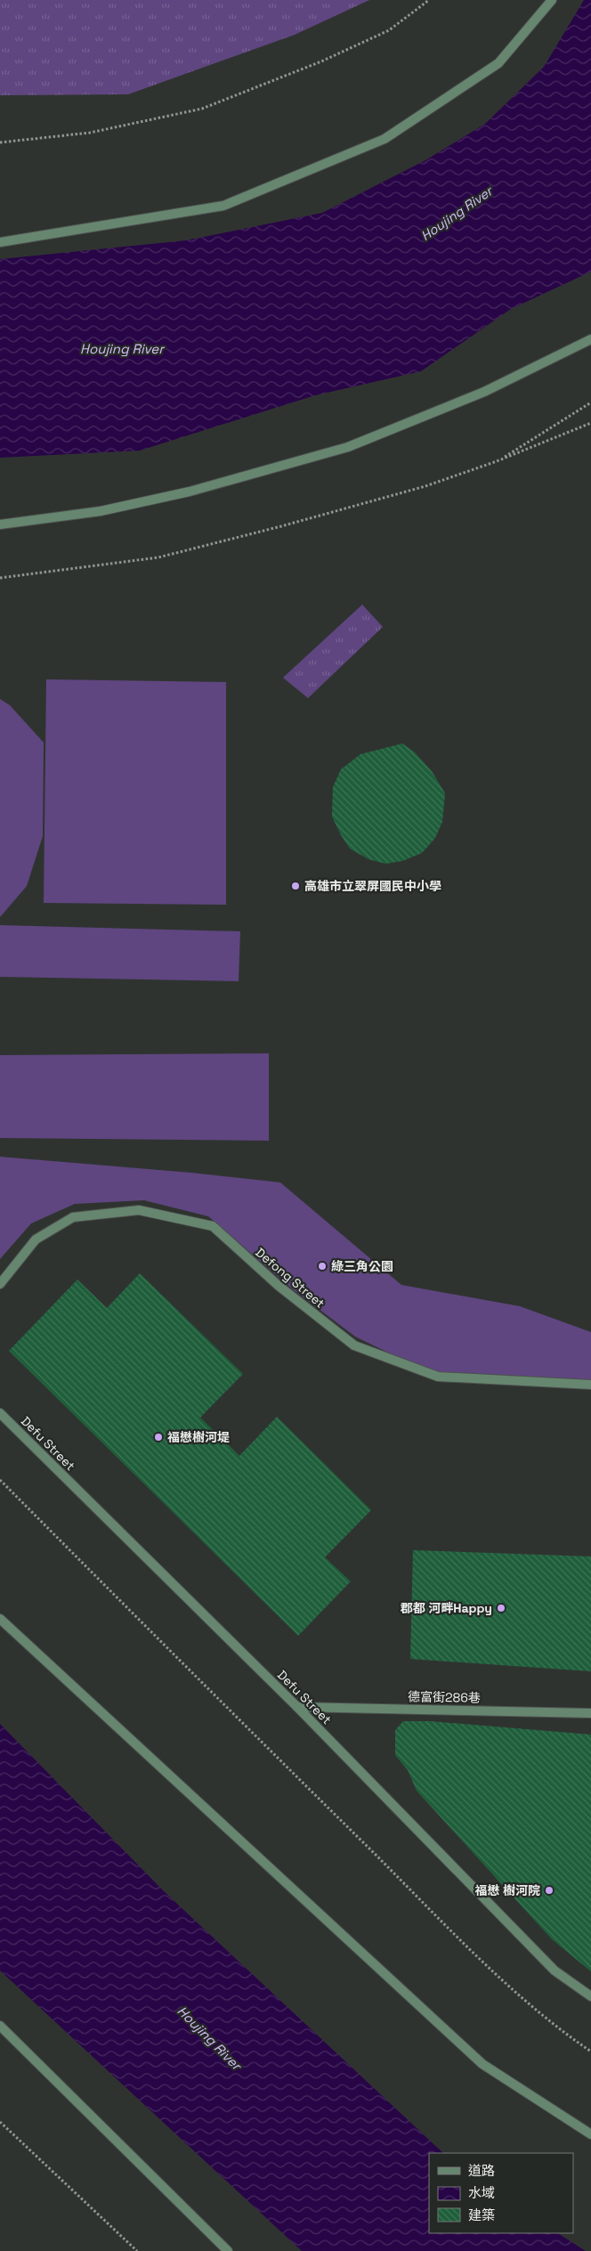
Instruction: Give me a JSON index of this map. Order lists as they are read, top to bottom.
{
  "streets": {
    "street": ["Defong Street", "Defu Street", "德富街286巷"]
  },
  "crossings": [
    ["Defu Street", "德富街286巷"]
  ],
  "water": ["Houjing River"],
  "places": [
    "高雄市立翠屏國民中小學",
    "綠三角公園",
    "福懋樹河堤",
    "郡都 河畔Happy",
    "福懋 樹河院"
  ],
  "legend": ["道路", "水域", "建築"]
}
